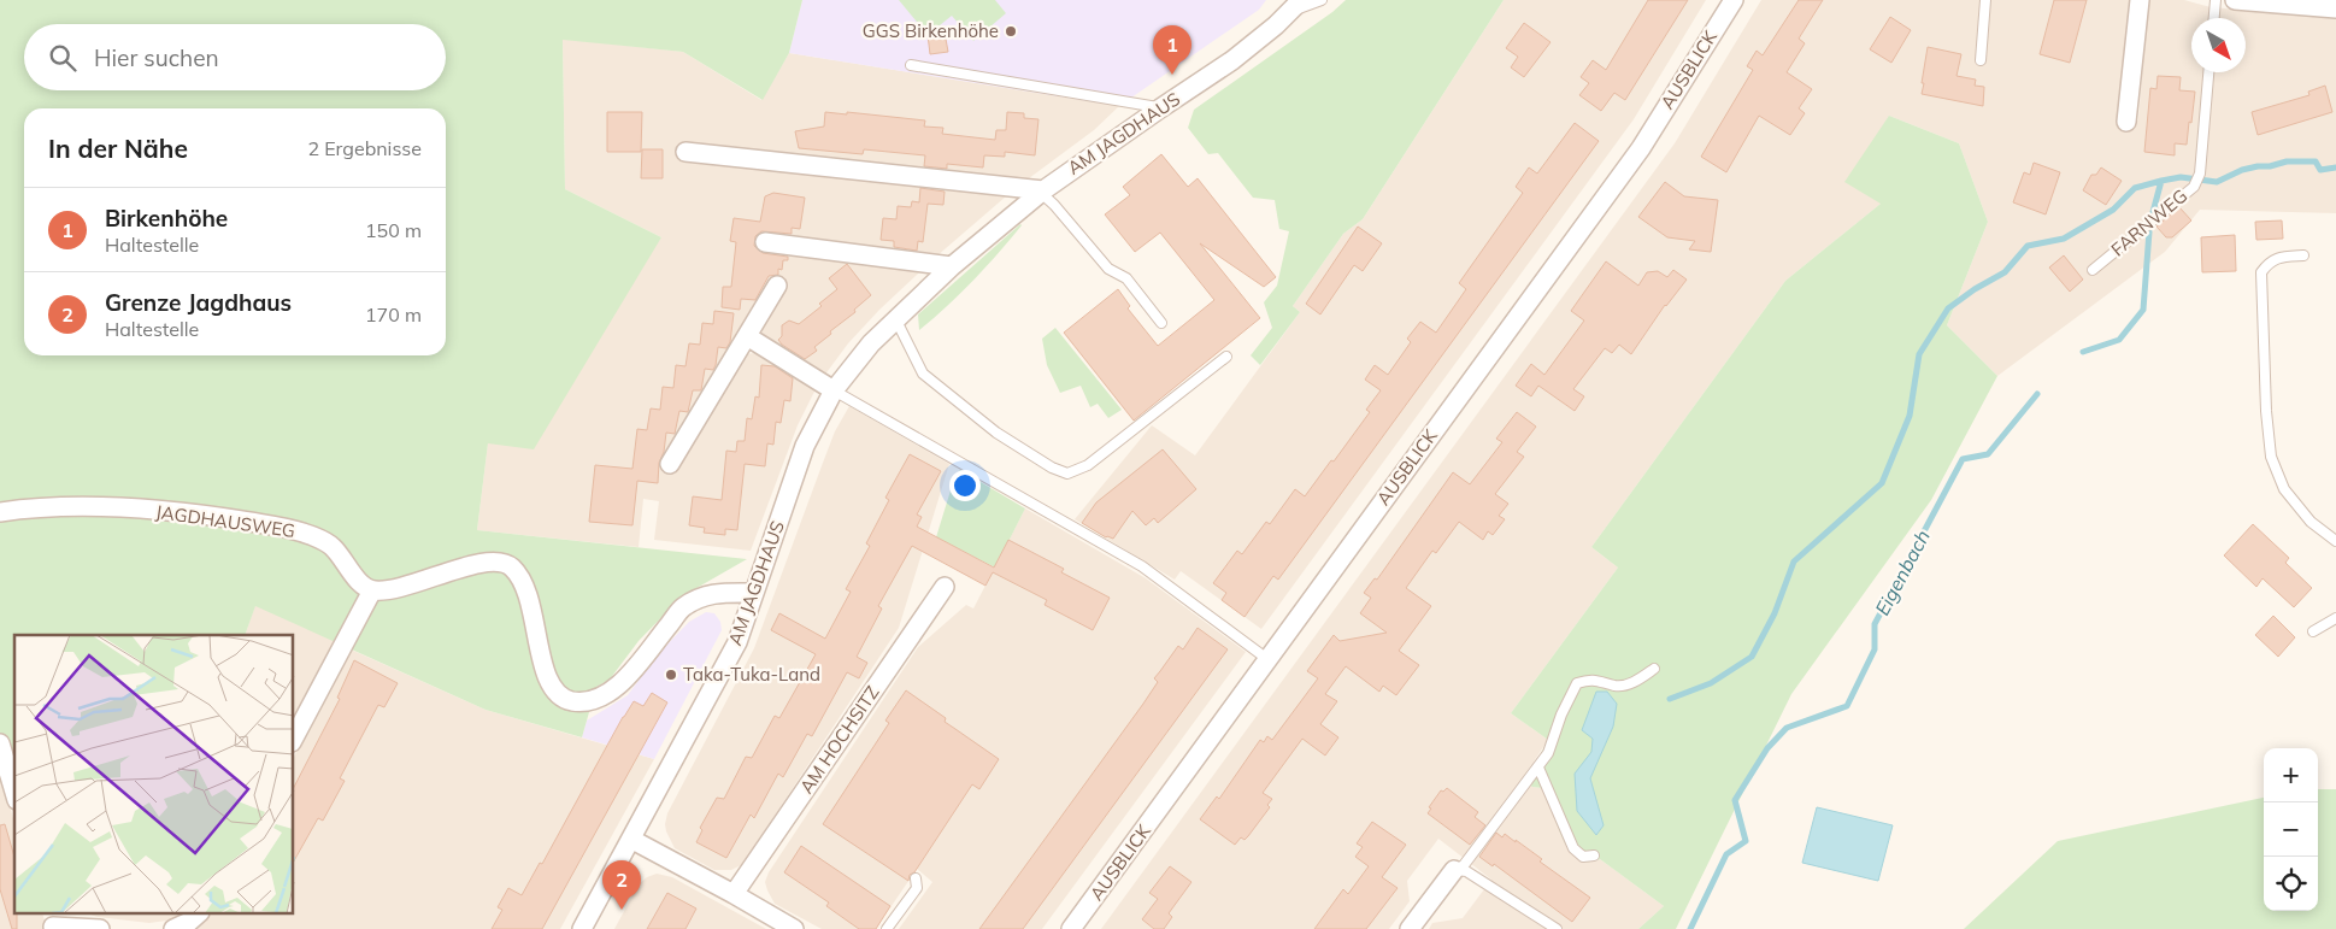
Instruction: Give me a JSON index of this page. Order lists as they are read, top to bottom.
{
  "streets": {
    "street": [
      "AUSBLICK",
      "AM JAGDHAUS",
      "JAGDHAUSWEG",
      "AM HOCHSITZ"
    ],
    "lane": ["FARNWEG"]
  },
  "water": ["Eigenbach"],
  "places": ["GGS Birkenhöhe", "Taka-Tuka-Land"],
  "north": "bottom right",
  "page": {
    "search": "Hier suchen",
    "pins": ["1", "2"],
    "heading": ["In der Nähe", "2 Ergebnisse"],
    "list": [
      {
        "mark": "1",
        "name": "Birkenhöhe",
        "note": "Haltestelle",
        "value": "150 m"
      },
      {
        "mark": "2",
        "name": "Grenze Jagdhaus",
        "note": "Haltestelle",
        "value": "170 m"
      }
    ],
    "map_buttons": ["+", "−"]
  }
}
